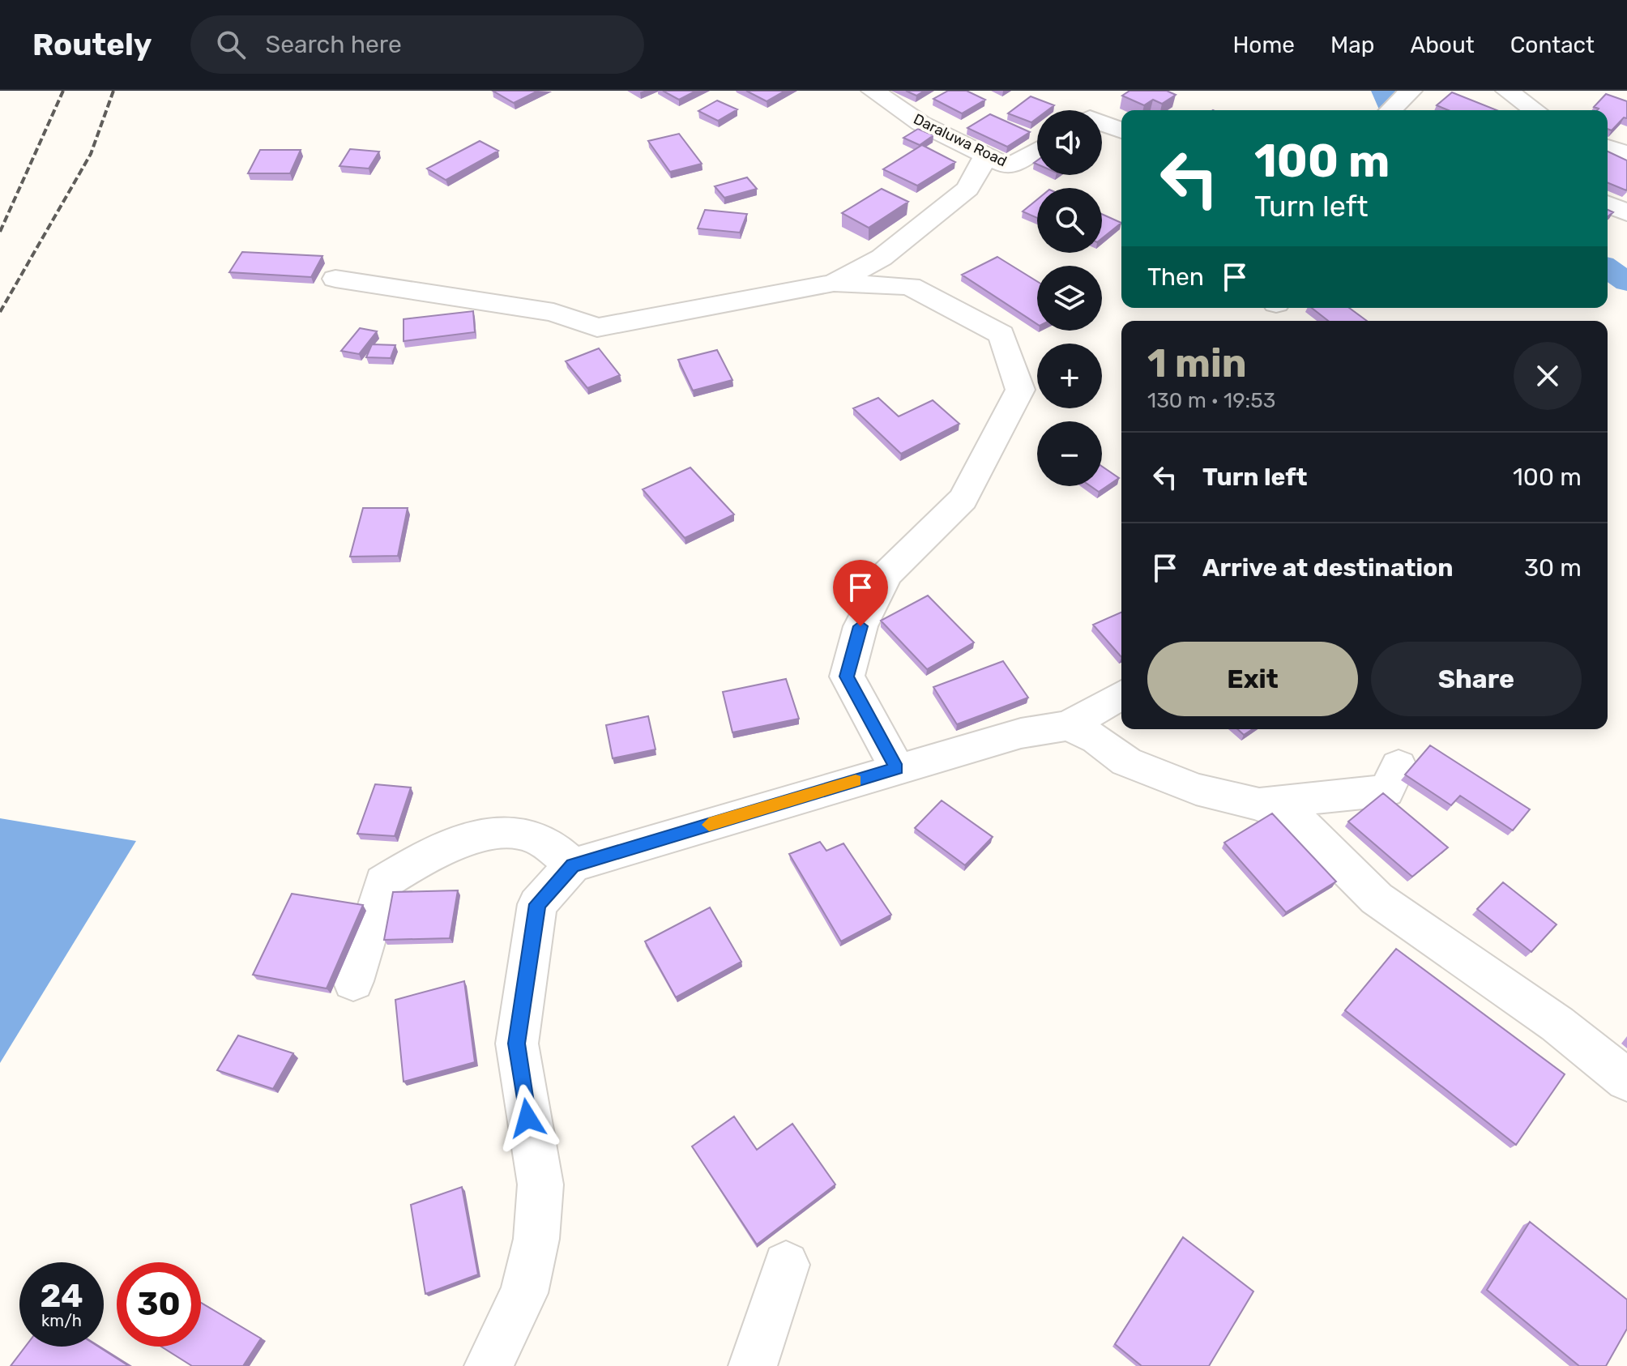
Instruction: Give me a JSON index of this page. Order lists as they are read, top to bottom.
{
  "streets": {
    "street": ["Daraluwa Road"]
  },
  "page": {
    "header": "Routely",
    "search": "Search here",
    "nav": [
      "Home",
      "Map",
      "About",
      "Contact"
    ],
    "map_buttons": ["+", "−"],
    "turn": ["100 m", "Turn left"],
    "then": "Then",
    "heading": ["1 min", "130 m · 19:53"],
    "list": [
      {
        "name": "Turn left",
        "value": "100 m"
      },
      {
        "name": "Arrive at destination",
        "value": "30 m"
      }
    ],
    "buttons": ["Exit", "Share"],
    "speed": "24 km/h",
    "limit": "30"
  }
}
